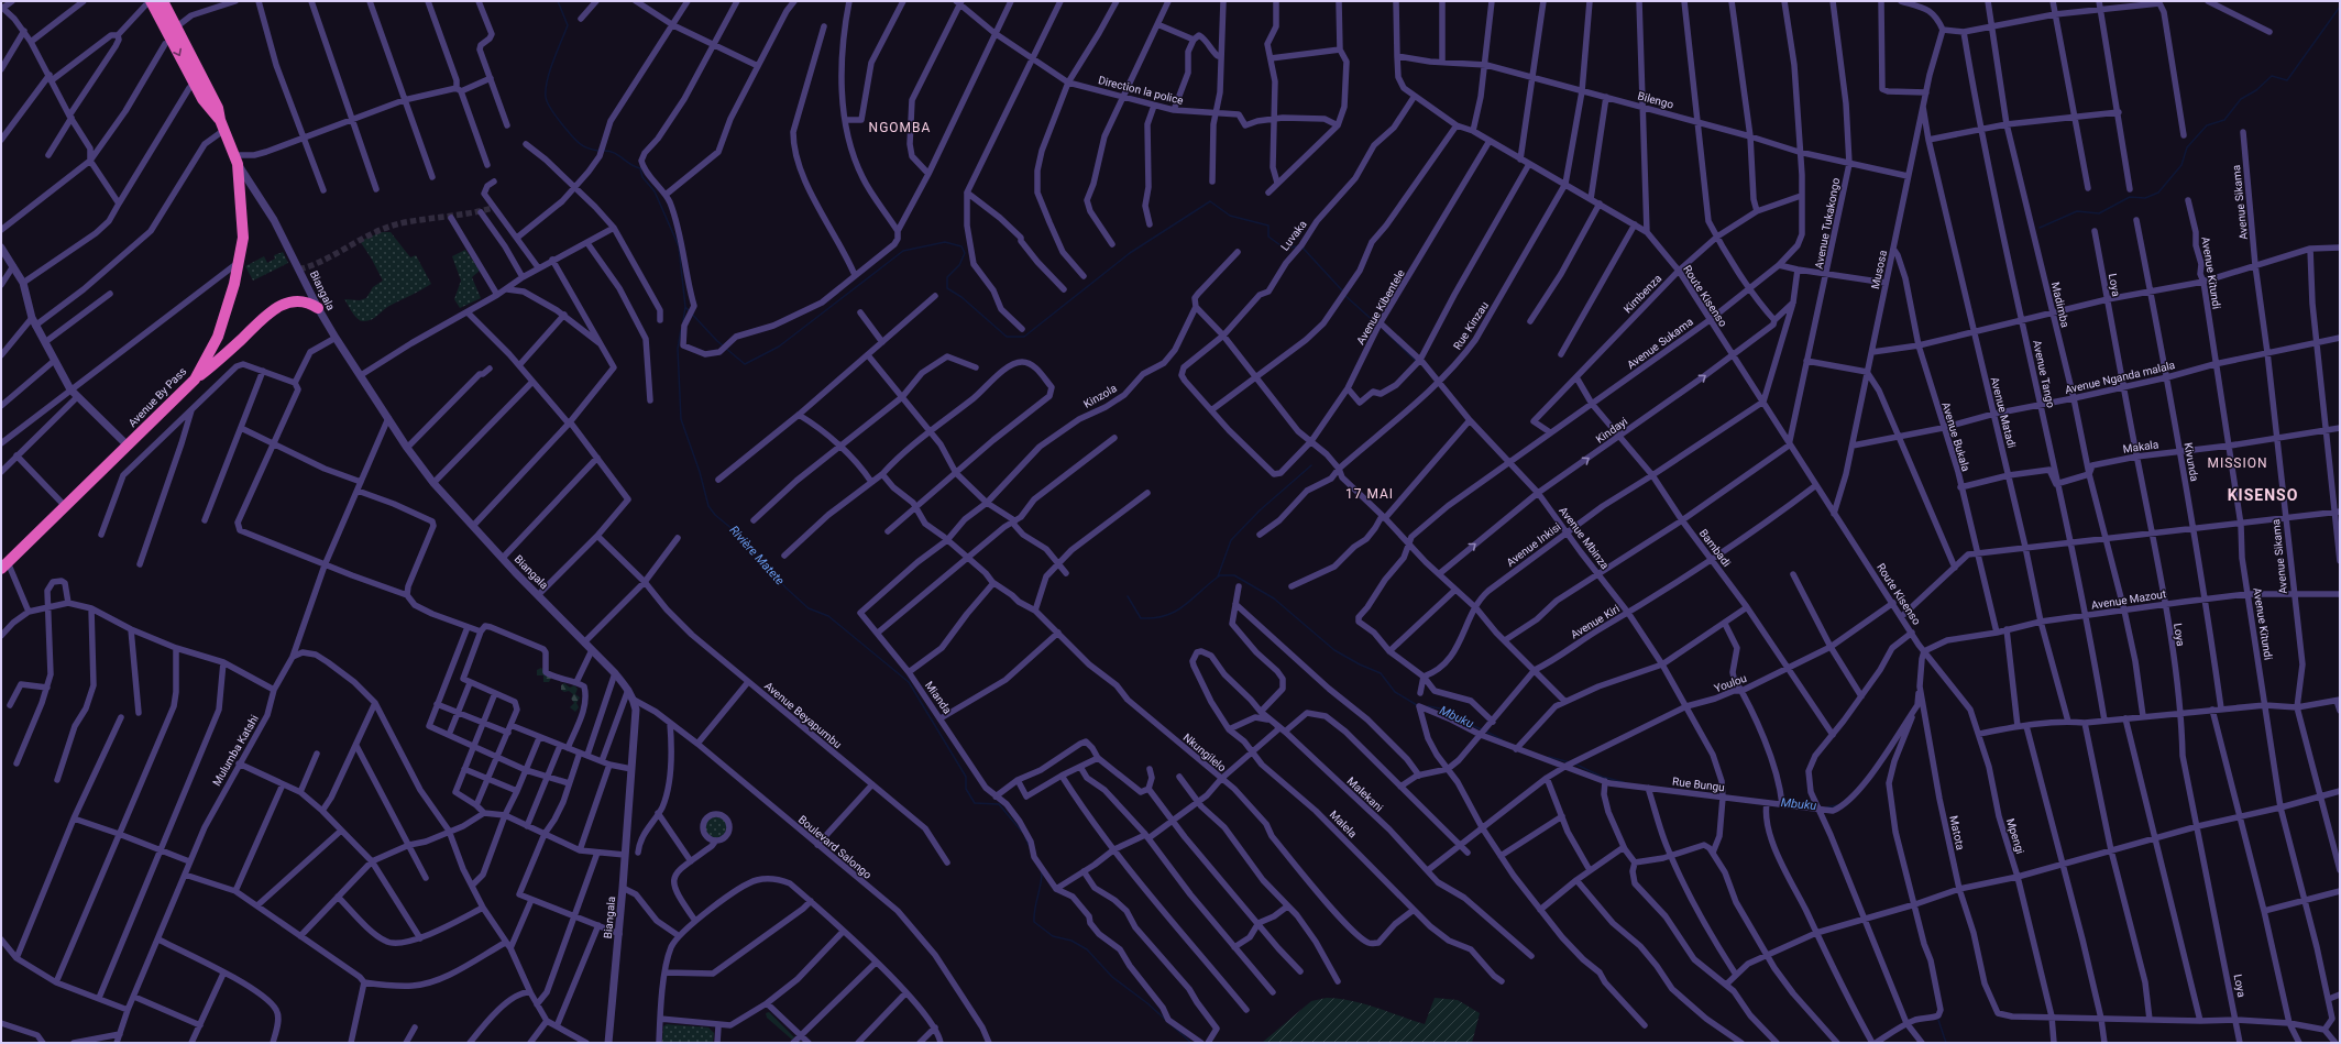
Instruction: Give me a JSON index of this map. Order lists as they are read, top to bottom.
{
  "streets": {
    "highway": ["Avenue By Pass"],
    "street": [
      "Direction la police",
      "Bilengo",
      "Avenue Sikama",
      "Avenue Tukakongo",
      "Luvaka",
      "Musosa",
      "Avenue Kitundi",
      "Loya",
      "Biangala",
      "Kimbenza",
      "Route Kisenso",
      "Madimba",
      "Avenue Kibentele",
      "Rue Kinzau",
      "Avenue Sukama",
      "Avenue Tango",
      "Avenue Nganda malala",
      "Kinzola",
      "Avenue Matadi",
      "Kindayi",
      "Avenue Bukala",
      "Makala",
      "Kivunda",
      "Avenue Mbinza",
      "Avenue Inkisi",
      "Bambadi",
      "Avenue Mazout",
      "Avenue Kiri",
      "Youlou",
      "Mianda",
      "Avenue Beyapumbu",
      "Mulumba Katshi",
      "Nkungilelo",
      "Rue Bungu",
      "Malekani",
      "Malela",
      "Matota",
      "Mpengi",
      "Boulevard Salongo"
    ]
  },
  "crossings": [
    ["Bilengo", "Avenue Tukakongo"],
    ["Bilengo", "Musosa"],
    ["Bilengo", "Route Kisenso"],
    ["Bilengo", "Rue Kinzau"],
    ["Bilengo", "Avenue Sukama"],
    ["Avenue Sikama", "Avenue Nganda malala"],
    ["Avenue Sikama", "Makala"],
    ["Avenue Sikama", "Avenue Mazout"],
    ["Avenue Tukakongo", "Route Kisenso"],
    ["Luvaka", "Route Kisenso"],
    ["Luvaka", "Avenue Kibentele"],
    ["Musosa", "Route Kisenso"],
    ["Musosa", "Avenue Nganda malala"],
    ["Musosa", "Avenue Matadi"],
    ["Musosa", "Avenue Bukala"],
    ["Avenue Kitundi", "Avenue Nganda malala"],
    ["Avenue Kitundi", "Makala"],
    ["Avenue Kitundi", "Avenue Mazout"],
    ["Loya", "Avenue Nganda malala"],
    ["Loya", "Makala"],
    ["Loya", "Avenue Mazout"],
    ["Biangala", "Avenue By Pass"],
    ["Biangala", "Mulumba Katshi"],
    ["Biangala", "Boulevard Salongo"],
    ["Kimbenza", "Route Kisenso"],
    ["Kimbenza", "Avenue Sukama"],
    ["Kimbenza", "Bambadi"],
    ["Route Kisenso", "Avenue Kibentele"],
    ["Route Kisenso", "Rue Kinzau"],
    ["Route Kisenso", "Avenue Sukama"],
    ["Route Kisenso", "Kindayi"],
    ["Route Kisenso", "Avenue Inkisi"],
    ["Route Kisenso", "Avenue Mazout"],
    ["Route Kisenso", "Avenue Kiri"],
    ["Route Kisenso", "Youlou"],
    ["Route Kisenso", "Matota"],
    ["Route Kisenso", "Mpengi"],
    ["Madimba", "Avenue Nganda malala"],
    ["Madimba", "Makala"],
    ["Madimba", "Avenue Mazout"],
    ["Avenue Kibentele", "Avenue Mbinza"],
    ["Rue Kinzau", "Avenue Mbinza"],
    ["Avenue Sukama", "Avenue Mbinza"],
    ["Avenue Sukama", "Bambadi"],
    ["Avenue Tango", "Avenue Nganda malala"],
    ["Avenue Tango", "Makala"],
    ["Avenue Tango", "Avenue Mazout"],
    ["Avenue Nganda malala", "Avenue Matadi"],
    ["Avenue Nganda malala", "Avenue Bukala"],
    ["Avenue Nganda malala", "Kivunda"],
    ["Kinzola", "Mianda"],
    ["Kinzola", "Nkungilelo"],
    ["Avenue Matadi", "Avenue Mazout"],
    ["Kindayi", "Avenue Mbinza"],
    ["Kindayi", "Bambadi"],
    ["Avenue Bukala", "Avenue Mazout"],
    ["Makala", "Kivunda"],
    ["Kivunda", "Avenue Mazout"],
    ["Avenue Mbinza", "Avenue Inkisi"],
    ["Avenue Mbinza", "Avenue Kiri"],
    ["Avenue Mbinza", "Youlou"],
    ["Avenue Mbinza", "Rue Bungu"],
    ["Avenue Inkisi", "Bambadi"],
    ["Bambadi", "Avenue Kiri"],
    ["Bambadi", "Youlou"],
    ["Avenue Mazout", "Matota"],
    ["Avenue Mazout", "Mpengi"],
    ["Avenue Kiri", "Rue Bungu"],
    ["Youlou", "Rue Bungu"],
    ["Youlou", "Malekani"],
    ["Mianda", "Nkungilelo"],
    ["Nkungilelo", "Malela"],
    ["Rue Bungu", "Matota"],
    ["Malekani", "Malela"],
    ["Matota", "Mpengi"]
  ],
  "one_way": ["Kindayi"],
  "districts": [
    "NGOMBA",
    "MISSION",
    "17 MAI",
    "KISENSO"
  ],
  "water": ["Rivière Matete", "Mbuku"]
}
